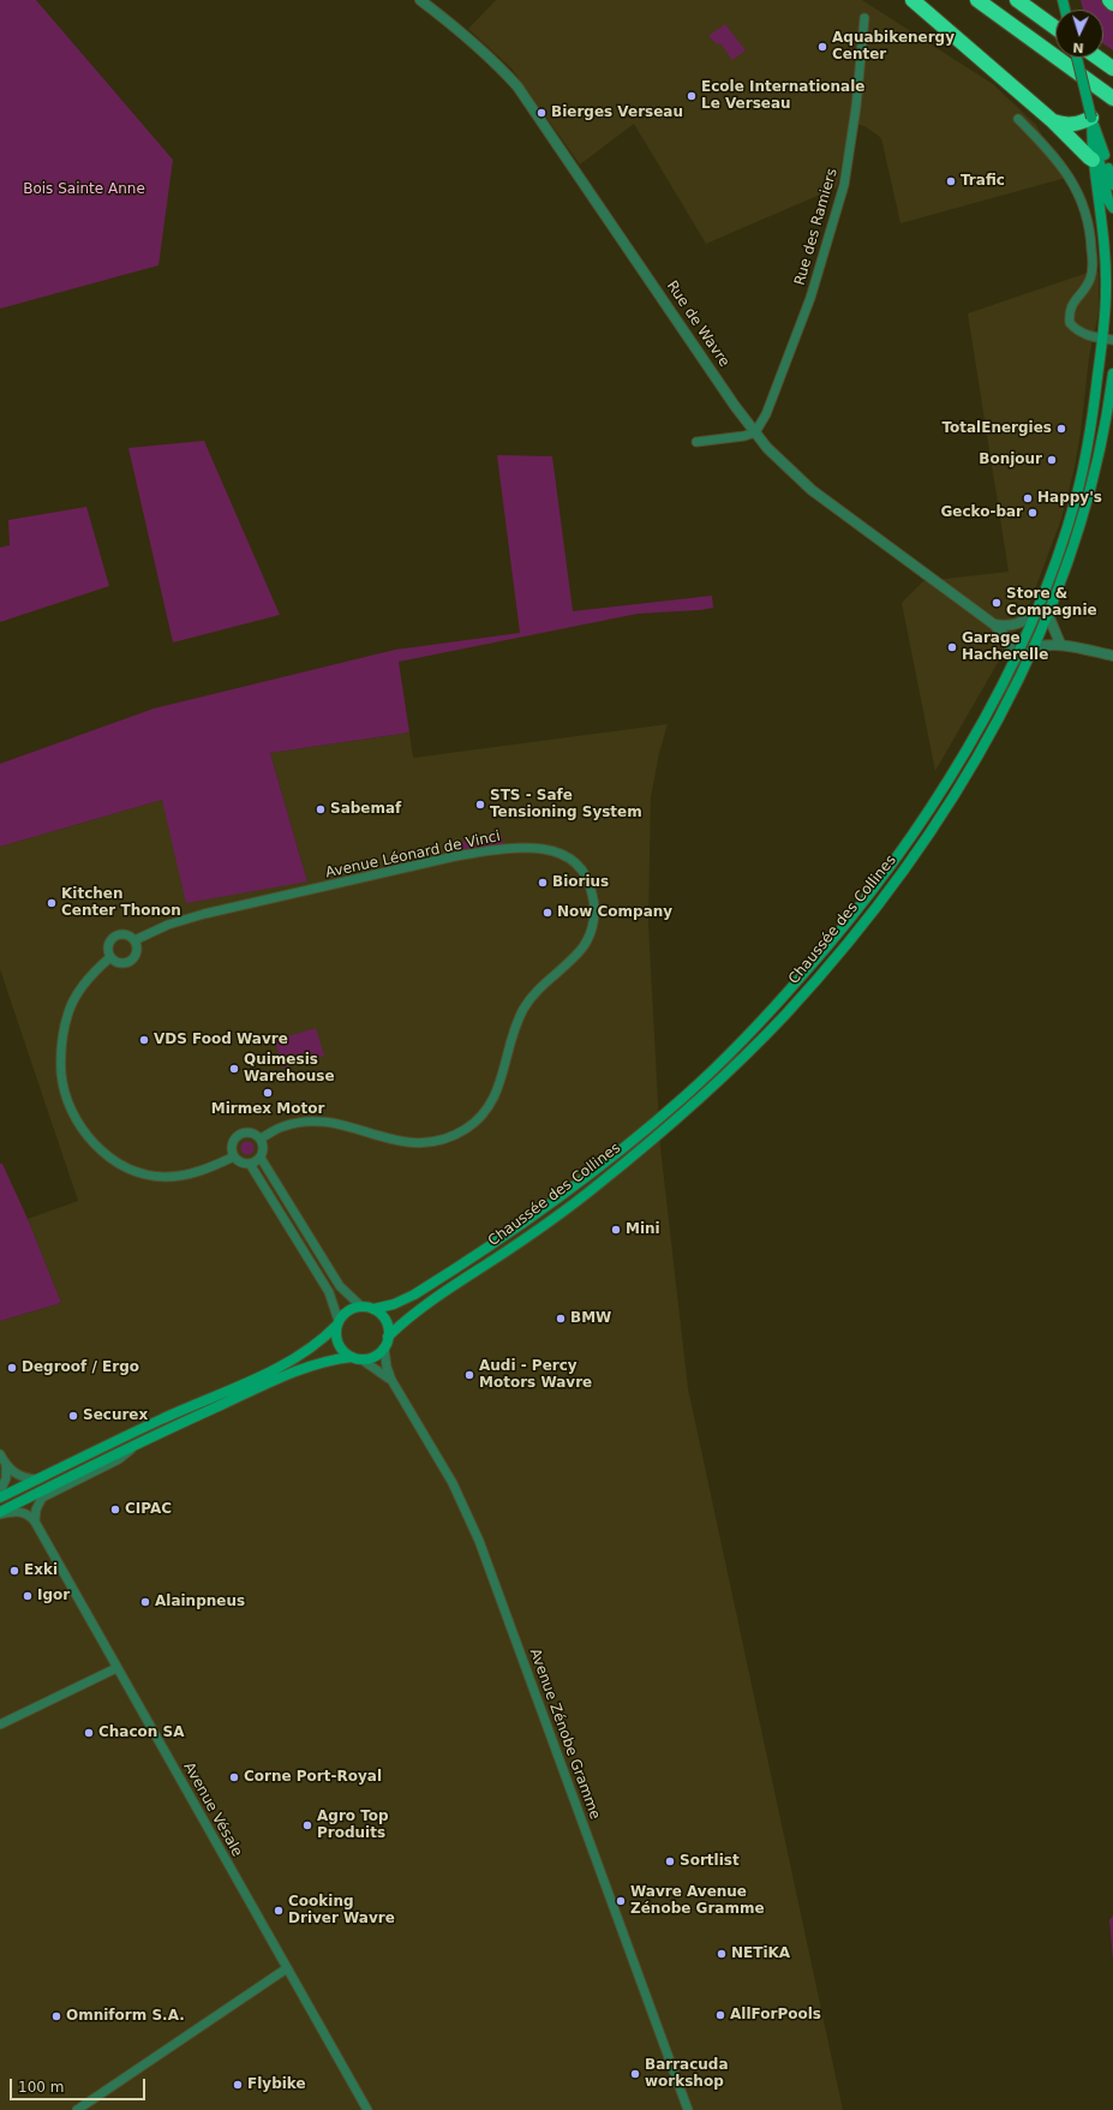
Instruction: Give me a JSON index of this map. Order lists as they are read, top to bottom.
{
  "streets": {
    "main road": ["Chaussée des Collines"],
    "street": [
      "Rue des Ramiers",
      "Rue de Wavre",
      "Avenue Léonard de Vinci",
      "Avenue Zénobe Gramme",
      "Avenue Vésale"
    ]
  },
  "crossings": [
    ["Rue des Ramiers", "Rue de Wavre"],
    ["Rue de Wavre", "Chaussée des Collines"],
    ["Chaussée des Collines", "Avenue Zénobe Gramme"]
  ],
  "parks": ["Bois Sainte Anne"],
  "places": [
    "Aquabikenergy Center",
    "Ecole Internationale Le Verseau",
    "Bierges Verseau",
    "Trafic",
    "TotalEnergies",
    "Bonjour",
    "Happy's",
    "Gecko-bar",
    "Store & Compagnie",
    "Garage Hacherelle",
    "STS - Safe Tensioning System",
    "Sabemaf",
    "Biorius",
    "Kitchen Center Thonon",
    "Now Company",
    "VDS Food Wavre",
    "Quimesis Warehouse",
    "Mirmex Motor",
    "Mini",
    "BMW",
    "Degroof / Ergo",
    "Audi - Percy Motors Wavre",
    "Securex",
    "CIPAC",
    "Exki",
    "Igor",
    "Alainpneus",
    "Chacon SA",
    "Corne Port-Royal",
    "Agro Top Produits",
    "Sortlist",
    "Wavre Avenue Zénobe Gramme",
    "Cooking Driver Wavre",
    "NETiKA",
    "AllForPools",
    "Omniform S.A.",
    "Barracuda workshop",
    "Flybike"
  ],
  "scale_bar": "100 m",
  "north": "bottom"
}
